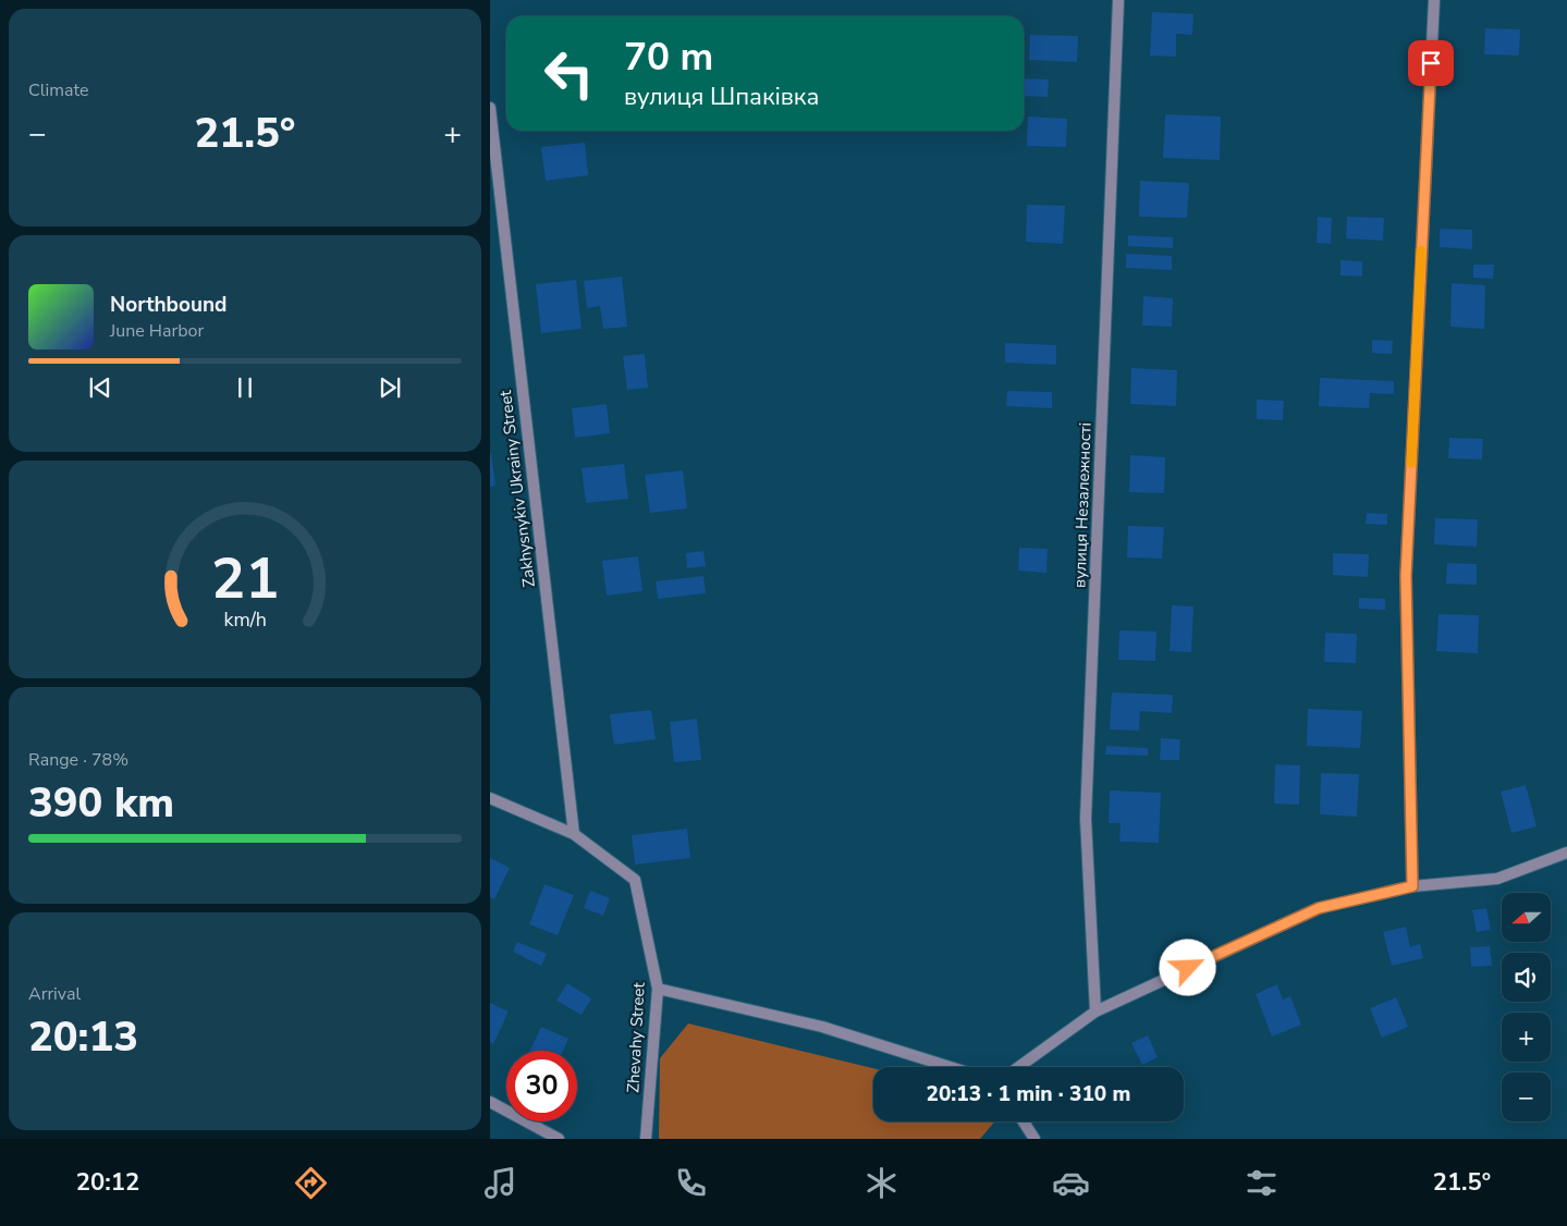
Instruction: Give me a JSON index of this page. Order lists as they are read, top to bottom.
{
  "streets": {
    "street": ["Zakhysnykiv Ukrainy Street", "вулиця Незалежності", "Zhevahy Street"]
  },
  "crossings": [
    ["Zakhysnykiv Ukrainy Street", "Zhevahy Street"]
  ],
  "north": "left",
  "page": {
    "tile": [
      "Climate",
      ["Range · 78%", "390 km"],
      ["Arrival", "20:13"]
    ],
    "turn": ["70 m", "вулиця Шпаківка"],
    "heat": ["−", "21.5°", "+"],
    "song": ["Northbound", "June Harbor"],
    "map_buttons": ["+", "−"],
    "limit": "30",
    "trip": "20:13 · 1 min · 310 m",
    "tabs": ["20:12", "21.5°"],
    "gauge": ["21", "km/h"]
  }
}
